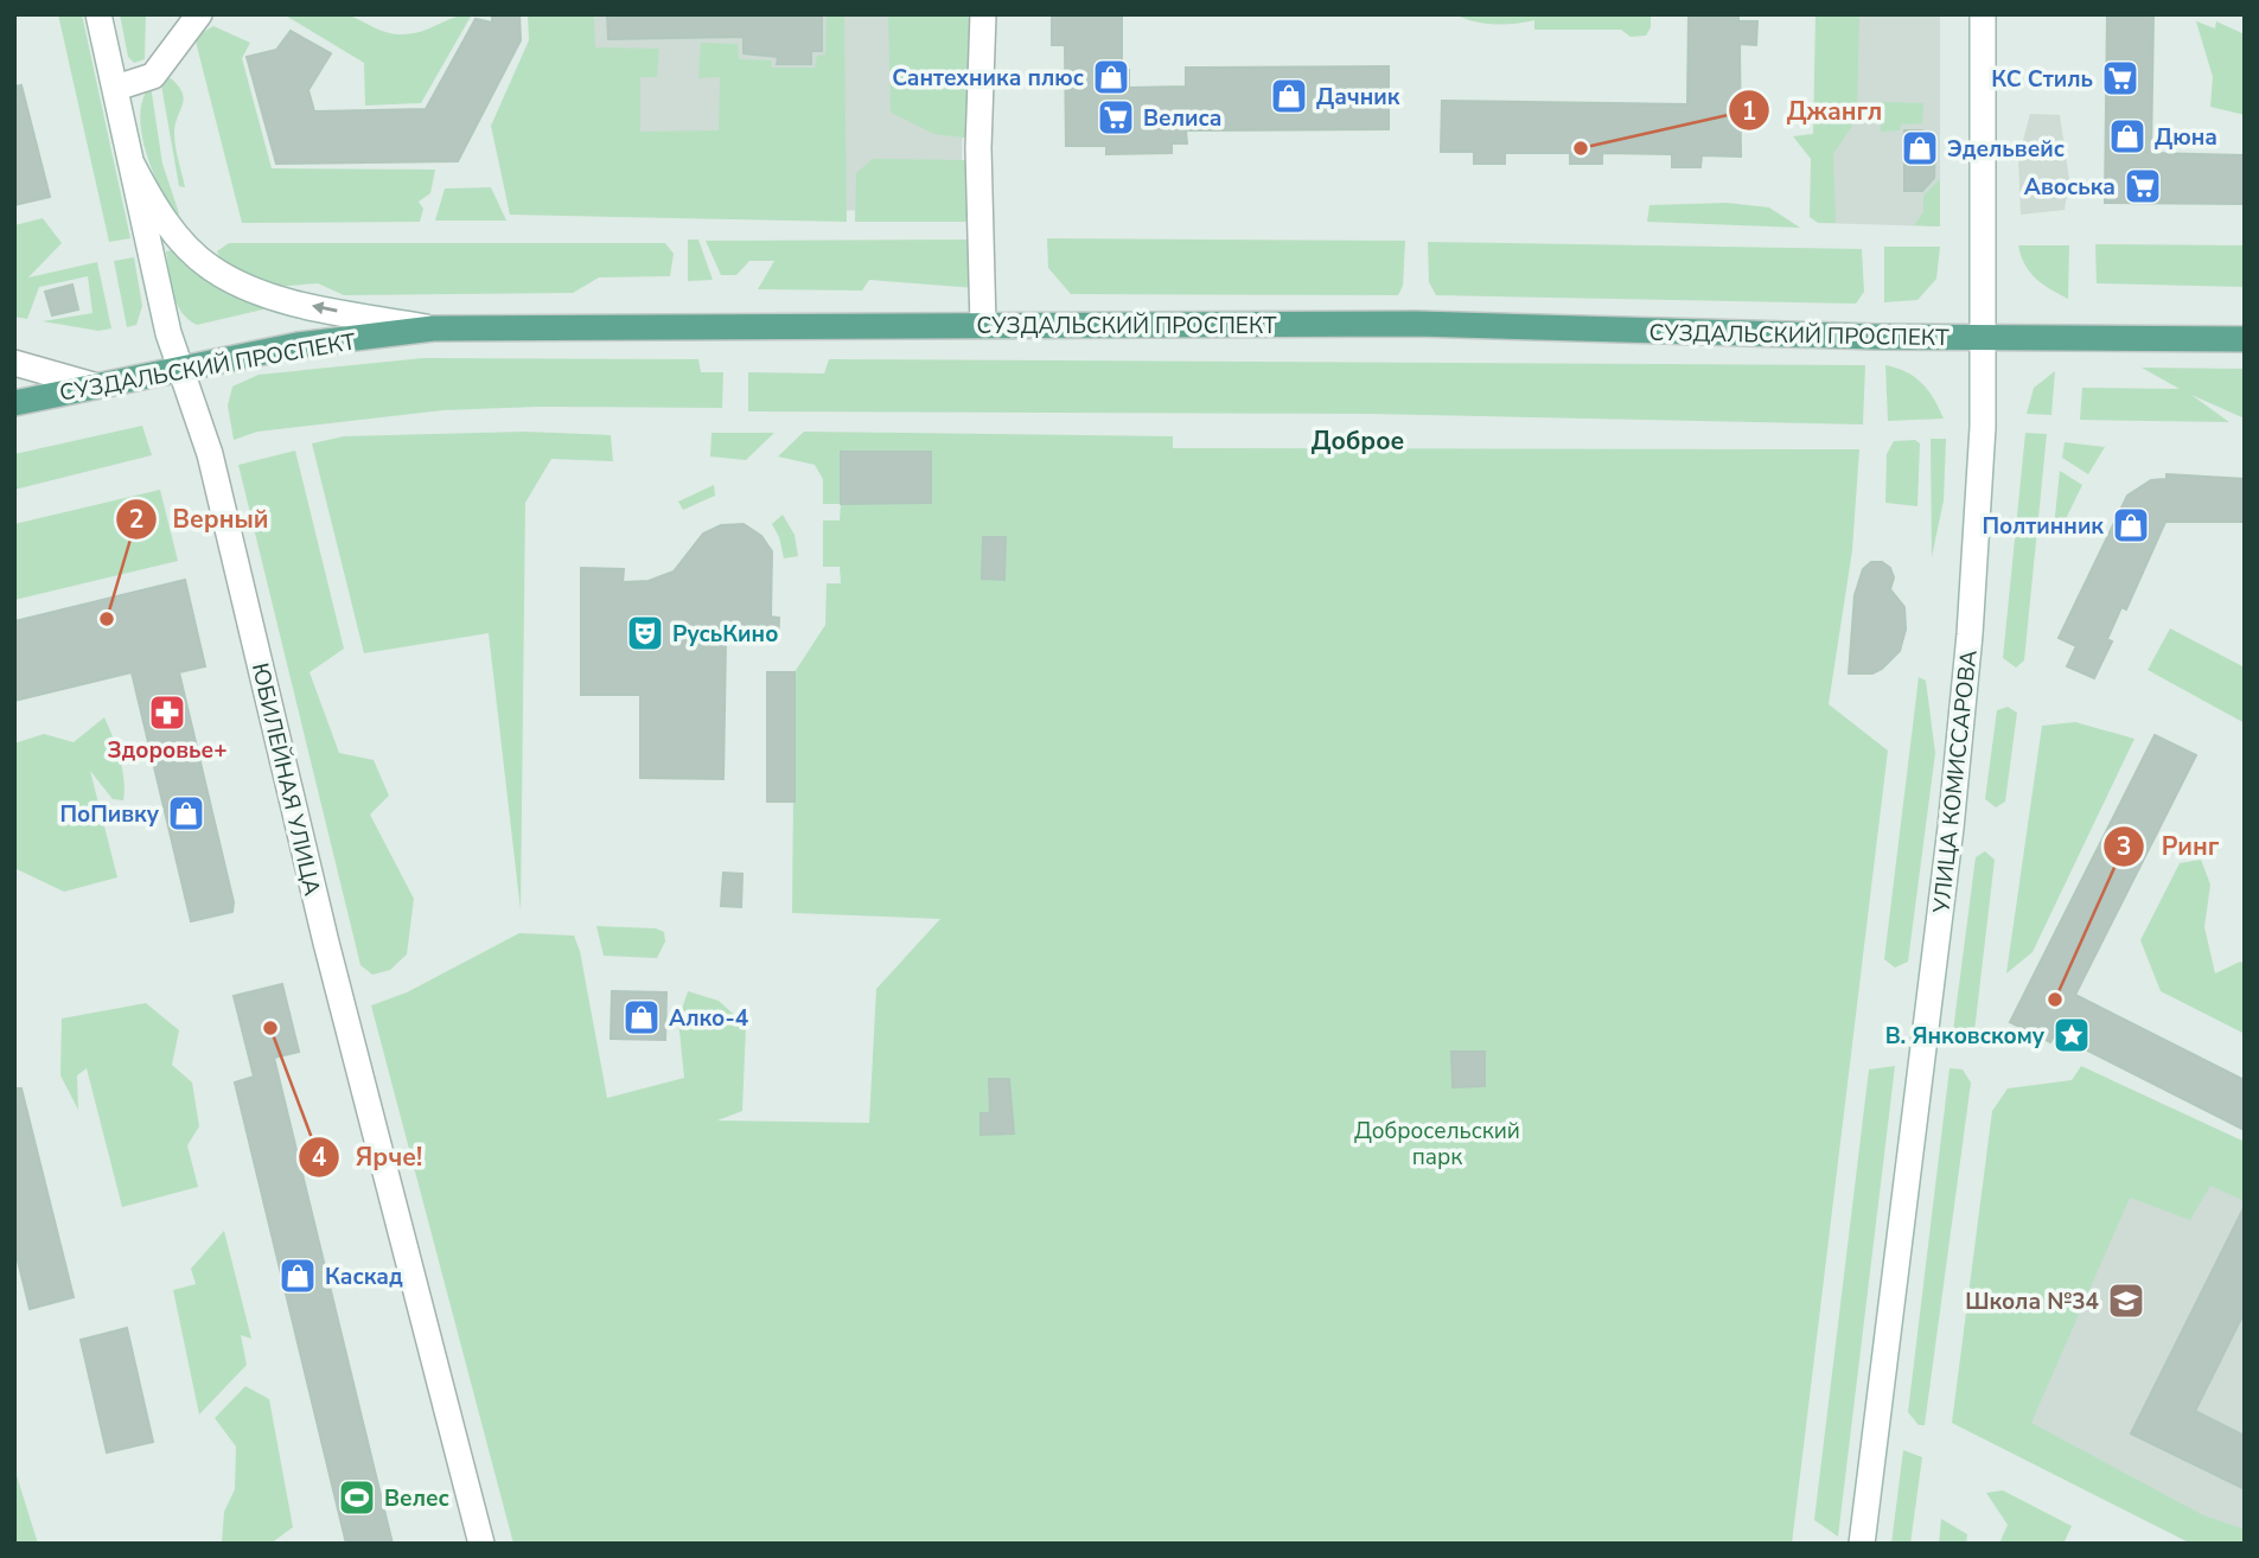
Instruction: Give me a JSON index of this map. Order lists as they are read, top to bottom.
{
  "streets": {
    "main road": ["СУЗДАЛЬСКИЙ ПРОСПЕКТ", "ЮБИЛЕЙНАЯ УЛИЦА", "УЛИЦА КОМИССАРОВА"]
  },
  "crossings": [
    ["СУЗДАЛЬСКИЙ ПРОСПЕКТ", "ЮБИЛЕЙНАЯ УЛИЦА"],
    ["СУЗДАЛЬСКИЙ ПРОСПЕКТ", "УЛИЦА КОМИССАРОВА"]
  ],
  "districts": ["Доброе"],
  "parks": ["Добросельский парк"],
  "places": {
    "shop": [
      "Сантехника плюс",
      "Дачник",
      "Дюна",
      "Эдельвейс",
      "Полтинник",
      "ПоПивку",
      "Алко-4",
      "Каскад"
    ],
    "supermarket": ["КС Стиль", "Велиса", "Авоська"],
    "other": [
      "Джангл",
      "Верный",
      "Ринг",
      "Ярче!"
    ],
    "theatre": ["РусьКино"],
    "pharmacy": ["Здоровье+"],
    "place": ["В. Янковскому"],
    "school or university": ["Школа №34"],
    "sports": ["Велес"]
  }
}
